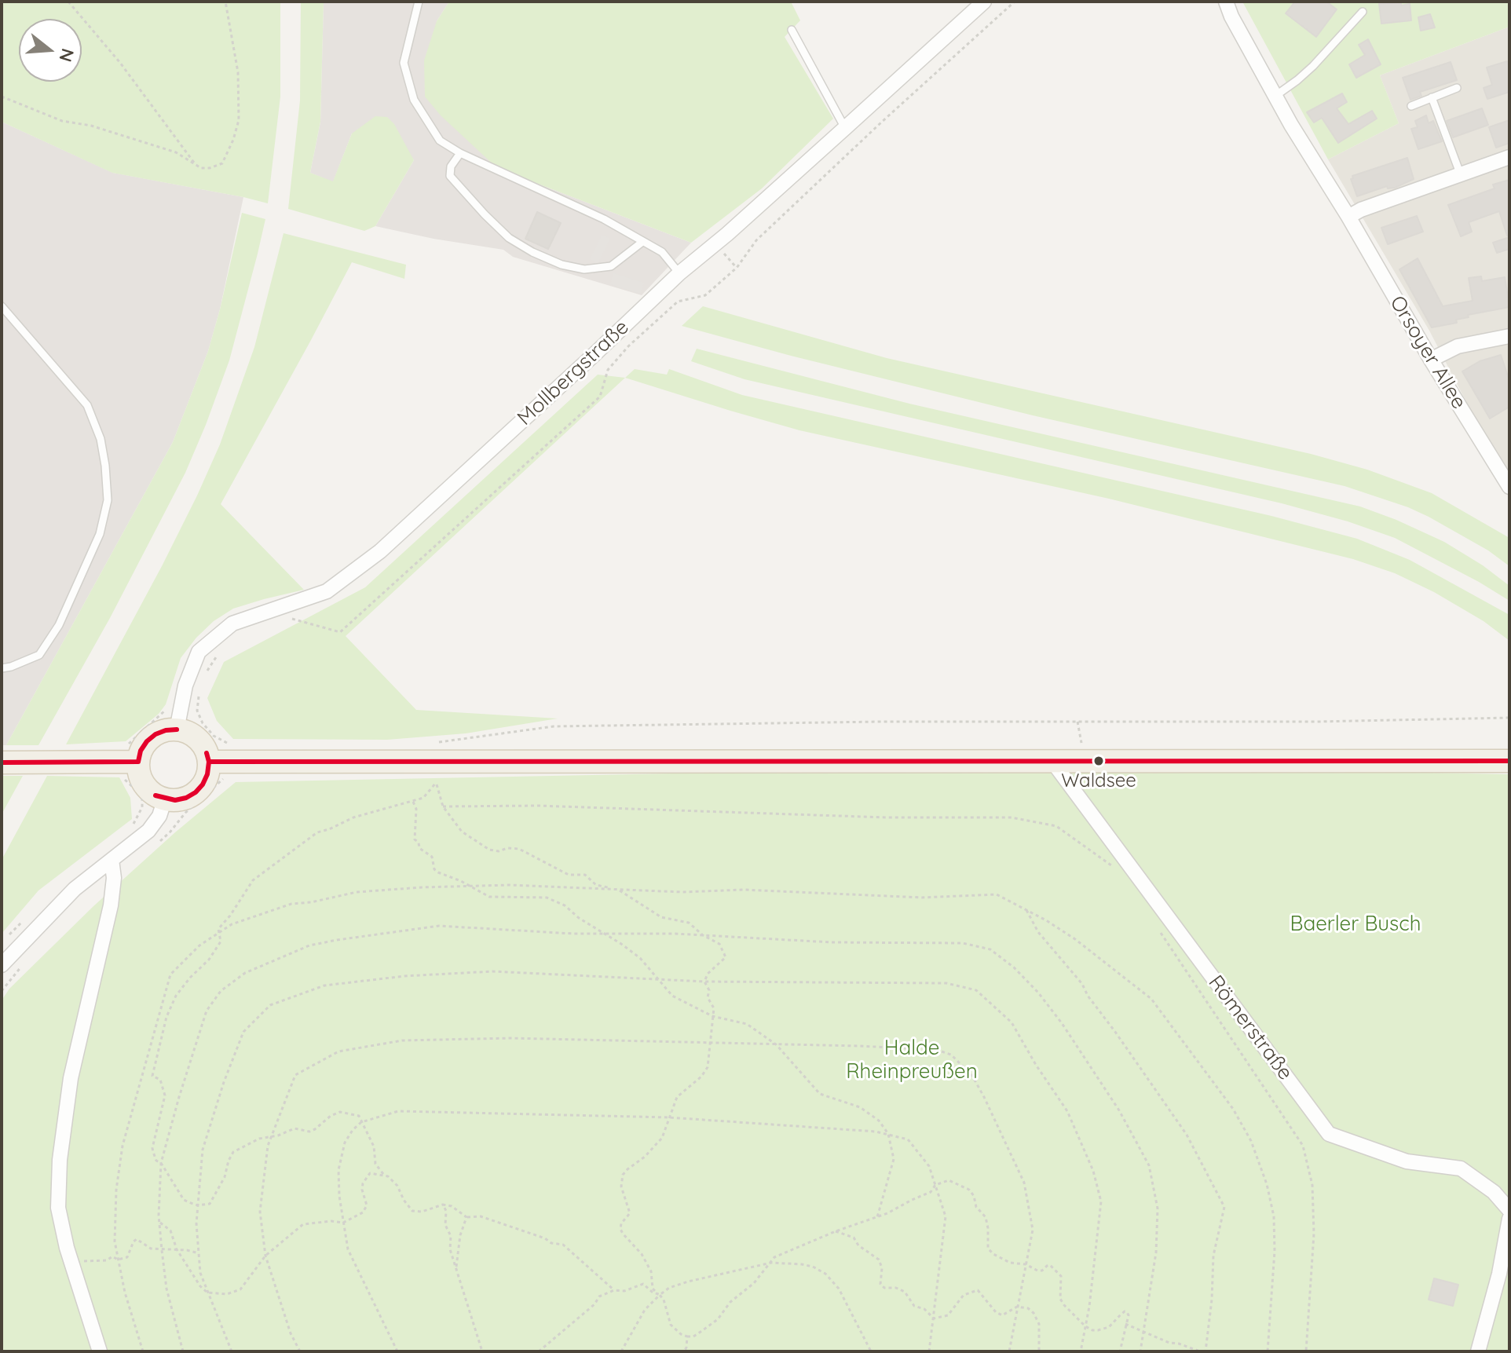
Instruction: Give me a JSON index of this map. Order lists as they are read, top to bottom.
{
  "streets": {
    "street": ["Orsoyer Allee", "Mollbergstraße", "Römerstraße"]
  },
  "parks": ["Baerler Busch", "Halde Rheinpreußen"],
  "places": ["Waldsee"],
  "north": "right"
}
